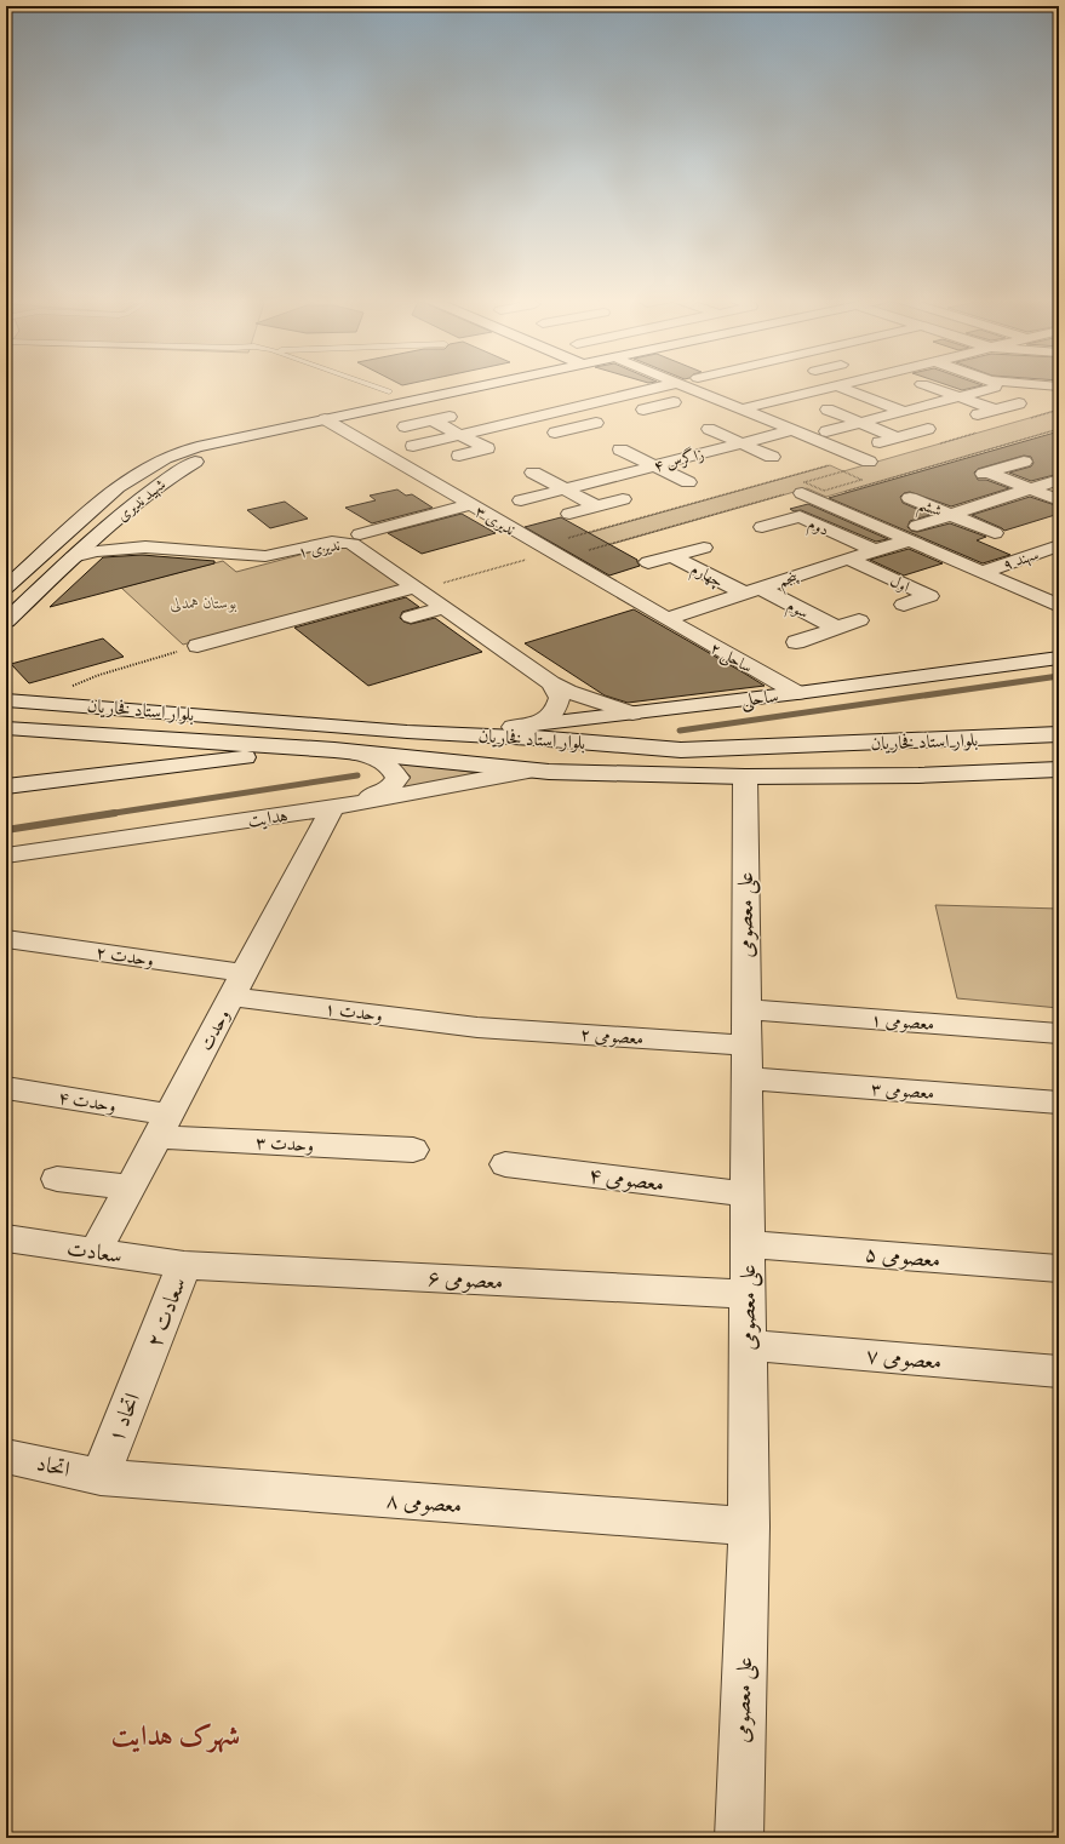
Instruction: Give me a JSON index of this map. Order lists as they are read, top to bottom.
{
  "streets": {
    "street": [
      "زاگرس ۴",
      "شهید ندیری",
      "ششم",
      "ندیری ۳",
      "دوم",
      "ندیری ۱",
      "سهند ۹",
      "چهارم",
      "پنجم",
      "اول",
      "سوم",
      "ساحلی ۲",
      "ساحلی",
      "بلوار استاد فخاریان",
      "هدایت",
      "علی معصومی",
      "وحدت ۲",
      "وحدت ۱",
      "معصومی ۱",
      "وحدت",
      "معصومی ۲",
      "معصومی ۳",
      "وحدت ۴",
      "وحدت ۳",
      "معصومی ۴",
      "سعادت",
      "معصومی ۵",
      "معصومی ۶",
      "سعادت ۲",
      "معصومی ۷",
      "اتحاد ۱",
      "اتحاد",
      "معصومی ۸"
    ]
  },
  "crossings": [
    ["شهید ندیری", "ندیری ۳"],
    ["شهید ندیری", "ندیری ۱"],
    ["ششم", "پنجم"],
    ["ندیری ۳", "پنجم"],
    ["ندیری ۳", "ساحلی ۲"],
    ["دوم", "پنجم"],
    ["ندیری ۱", "ساحلی"],
    ["چهارم", "پنجم"],
    ["چهارم", "سوم"],
    ["پنجم", "اول"],
    ["پنجم", "سوم"],
    ["پنجم", "ساحلی ۲"],
    ["ساحلی ۲", "ساحلی"],
    ["ساحلی", "بلوار استاد فخاریان"],
    ["بلوار استاد فخاریان", "هدایت"],
    ["بلوار استاد فخاریان", "علی معصومی"],
    ["هدایت", "وحدت"],
    ["علی معصومی", "معصومی ۱"],
    ["علی معصومی", "معصومی ۲"],
    ["علی معصومی", "معصومی ۳"],
    ["علی معصومی", "معصومی ۴"],
    ["علی معصومی", "معصومی ۵"],
    ["علی معصومی", "معصومی ۶"],
    ["علی معصومی", "معصومی ۷"],
    ["علی معصومی", "معصومی ۸"],
    ["وحدت ۲", "وحدت ۱"],
    ["وحدت ۲", "وحدت"],
    ["وحدت ۱", "وحدت"],
    ["وحدت ۱", "معصومی ۲"],
    ["وحدت", "وحدت ۴"],
    ["وحدت", "وحدت ۳"],
    ["وحدت", "سعادت"],
    ["معصومی ۲", "معصومی ۳"],
    ["وحدت ۴", "وحدت ۳"],
    ["سعادت", "معصومی ۶"],
    ["سعادت", "سعادت ۲"],
    ["معصومی ۶", "سعادت ۲"],
    ["سعادت ۲", "اتحاد ۱"],
    ["اتحاد ۱", "اتحاد"],
    ["اتحاد ۱", "معصومی ۸"],
    ["اتحاد", "معصومی ۸"]
  ],
  "districts": ["شهرک هدایت"],
  "parks": ["بوستان همدلی"]
}
